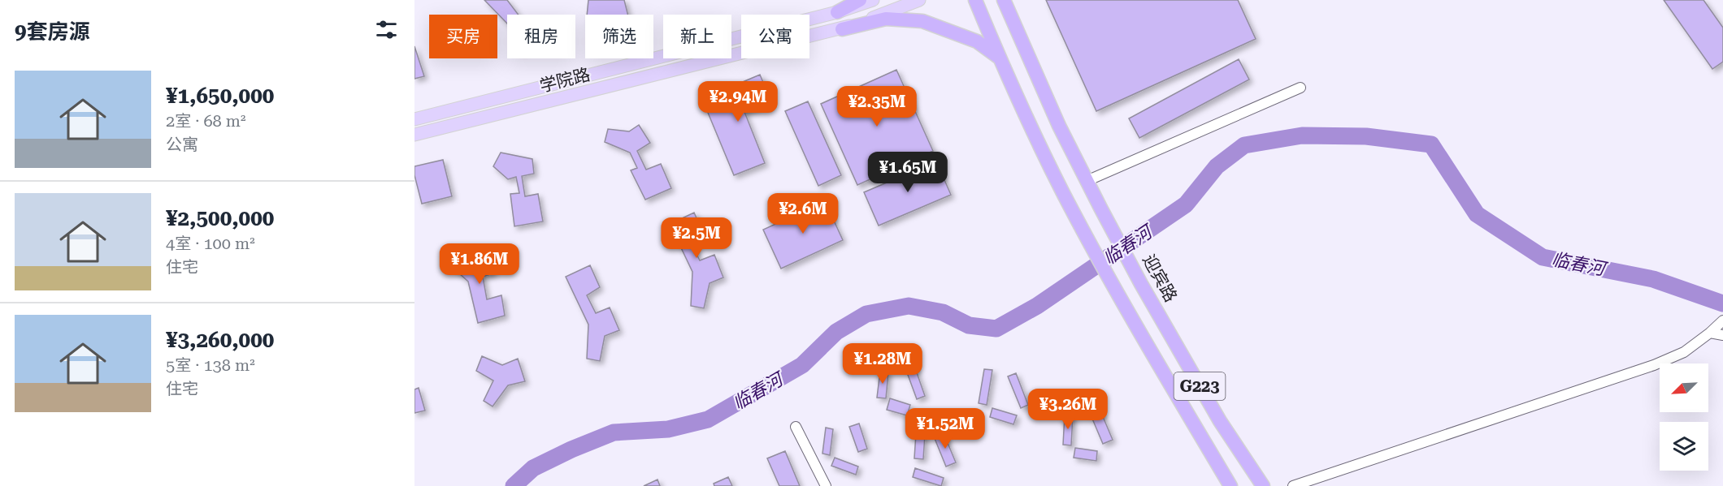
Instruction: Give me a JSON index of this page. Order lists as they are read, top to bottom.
{
  "streets": {
    "highway": ["迎宾路", "G223"],
    "main road": ["学院路"]
  },
  "water": ["临春河"],
  "north": "bottom left",
  "page": {
    "heading": "9套房源",
    "chip": [
      "买房",
      "租房",
      "筛选",
      "新上",
      "公寓"
    ],
    "list": [
      {
        "name": "¥1,650,000",
        "note": "2室 · 68 m² · 公寓"
      },
      {
        "name": "¥2,500,000",
        "note": "4室 · 100 m² · 住宅"
      },
      {
        "name": "¥3,260,000",
        "note": "5室 · 138 m² · 住宅"
      }
    ],
    "price": [
      "¥2.94M",
      "¥2.35M",
      "¥1.65M",
      "¥2.6M",
      "¥2.5M",
      "¥1.86M",
      "¥1.28M",
      "¥3.26M",
      "¥1.52M"
    ]
  }
}
